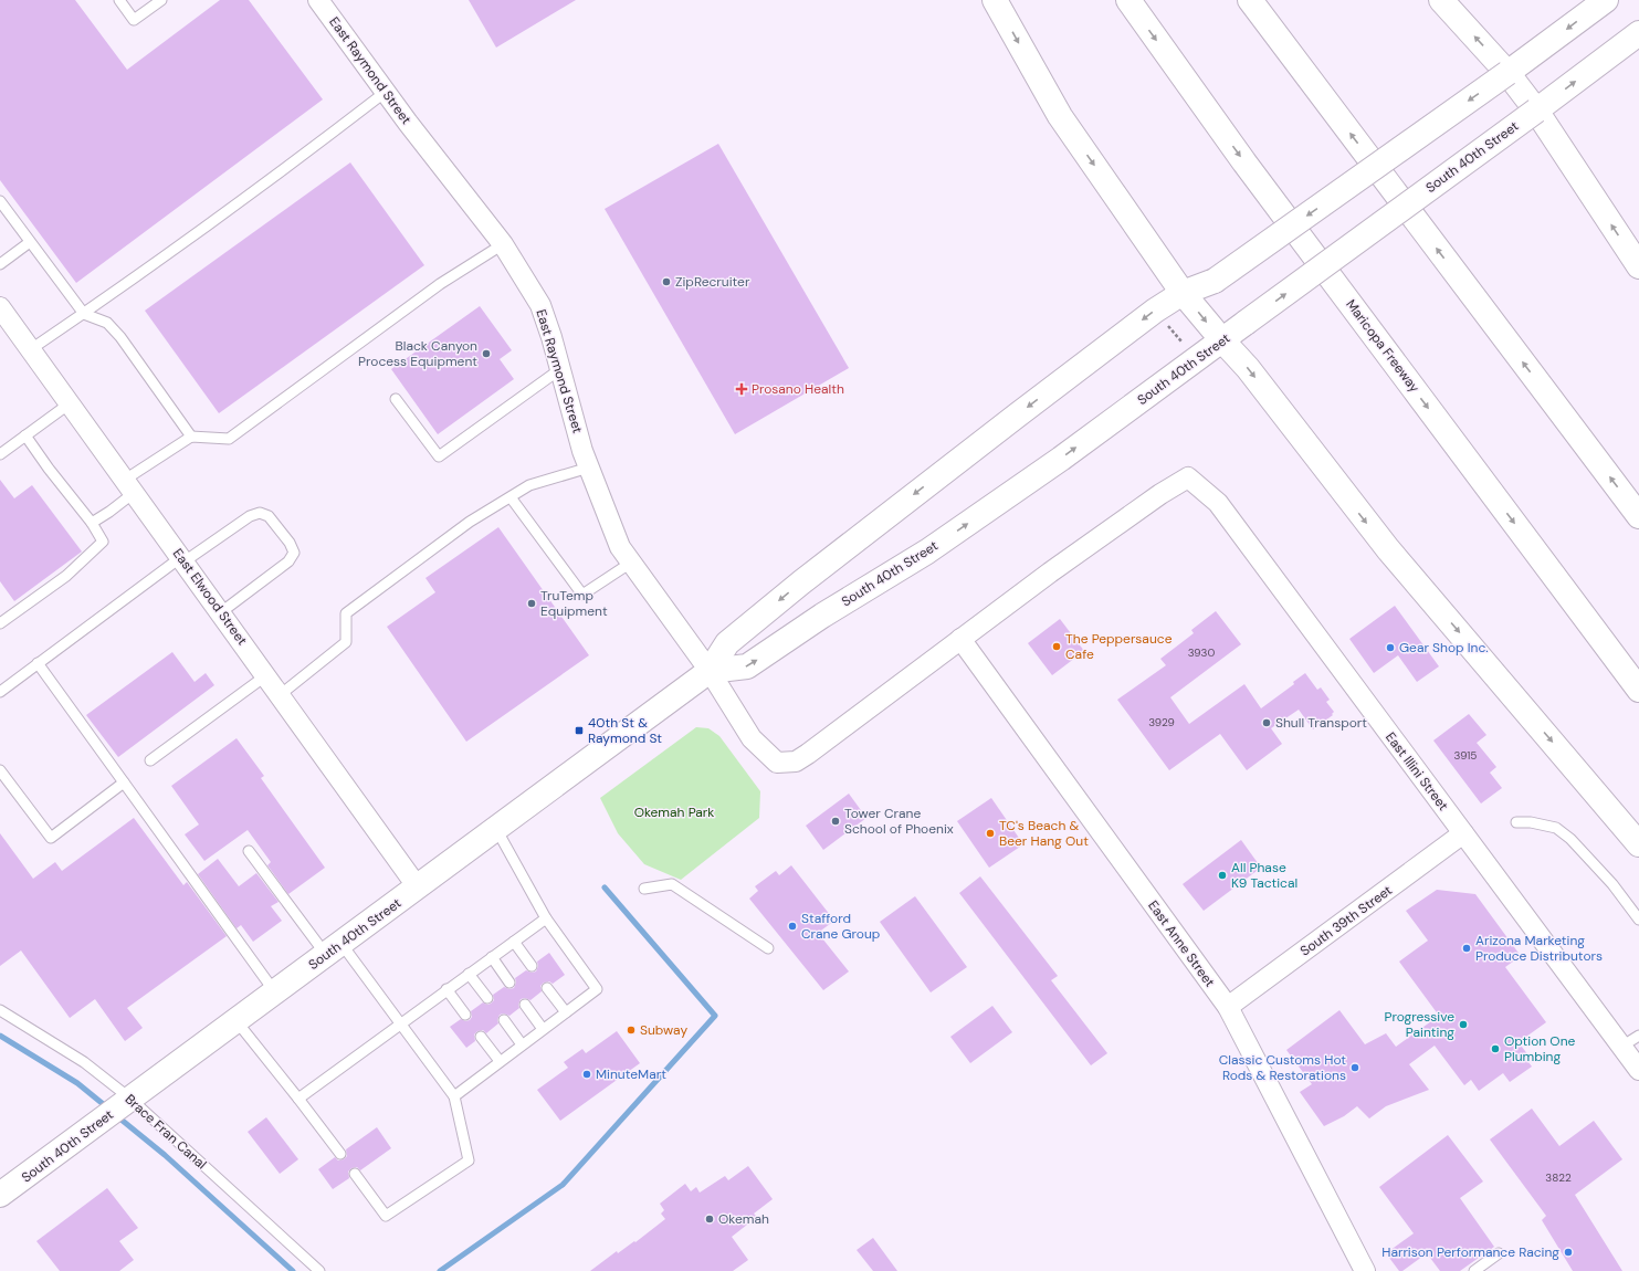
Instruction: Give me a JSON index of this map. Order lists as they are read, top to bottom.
{
  "streets": {
    "main road": ["South 40th Street", "Maricopa Freeway"],
    "street": [
      "East Raymond Street",
      "East Elwood Street",
      "East Illini Street",
      "South 39th Street",
      "East Anne Street"
    ],
    "lane": ["Brace Fran Canal"]
  },
  "crossings": [
    ["East Raymond Street", "South 40th Street"],
    ["South 40th Street", "East Elwood Street"],
    ["South 40th Street", "Brace Fran Canal"],
    ["East Illini Street", "South 39th Street"],
    ["East Illini Street", "East Anne Street"],
    ["South 39th Street", "East Anne Street"]
  ],
  "parks": ["Okemah Park"],
  "places": {
    "other": [
      "ZipRecruiter",
      "Black Canyon Process Equipment",
      "TruTemp Equipment",
      "The Peppersauce Cafe",
      "Gear Shop Inc.",
      "Shull Transport",
      "Tower Crane School of Phoenix",
      "TC's Beach & Beer Hang Out",
      "All Phase K9 Tactical",
      "Stafford Crane Group",
      "Arizona Marketing Produce Distributors",
      "Progressive Painting",
      "Subway",
      "Option One Plumbing",
      "Classic Customs Hot Rods & Restorations",
      "MinuteMart",
      "Okemah",
      "Harrison Performance Racing"
    ],
    "health": ["Prosano Health"],
    "transit": ["40th St & Raymond St"]
  },
  "house_numbers": [
    "3930",
    "3929",
    "3915",
    "3822"
  ]
}
